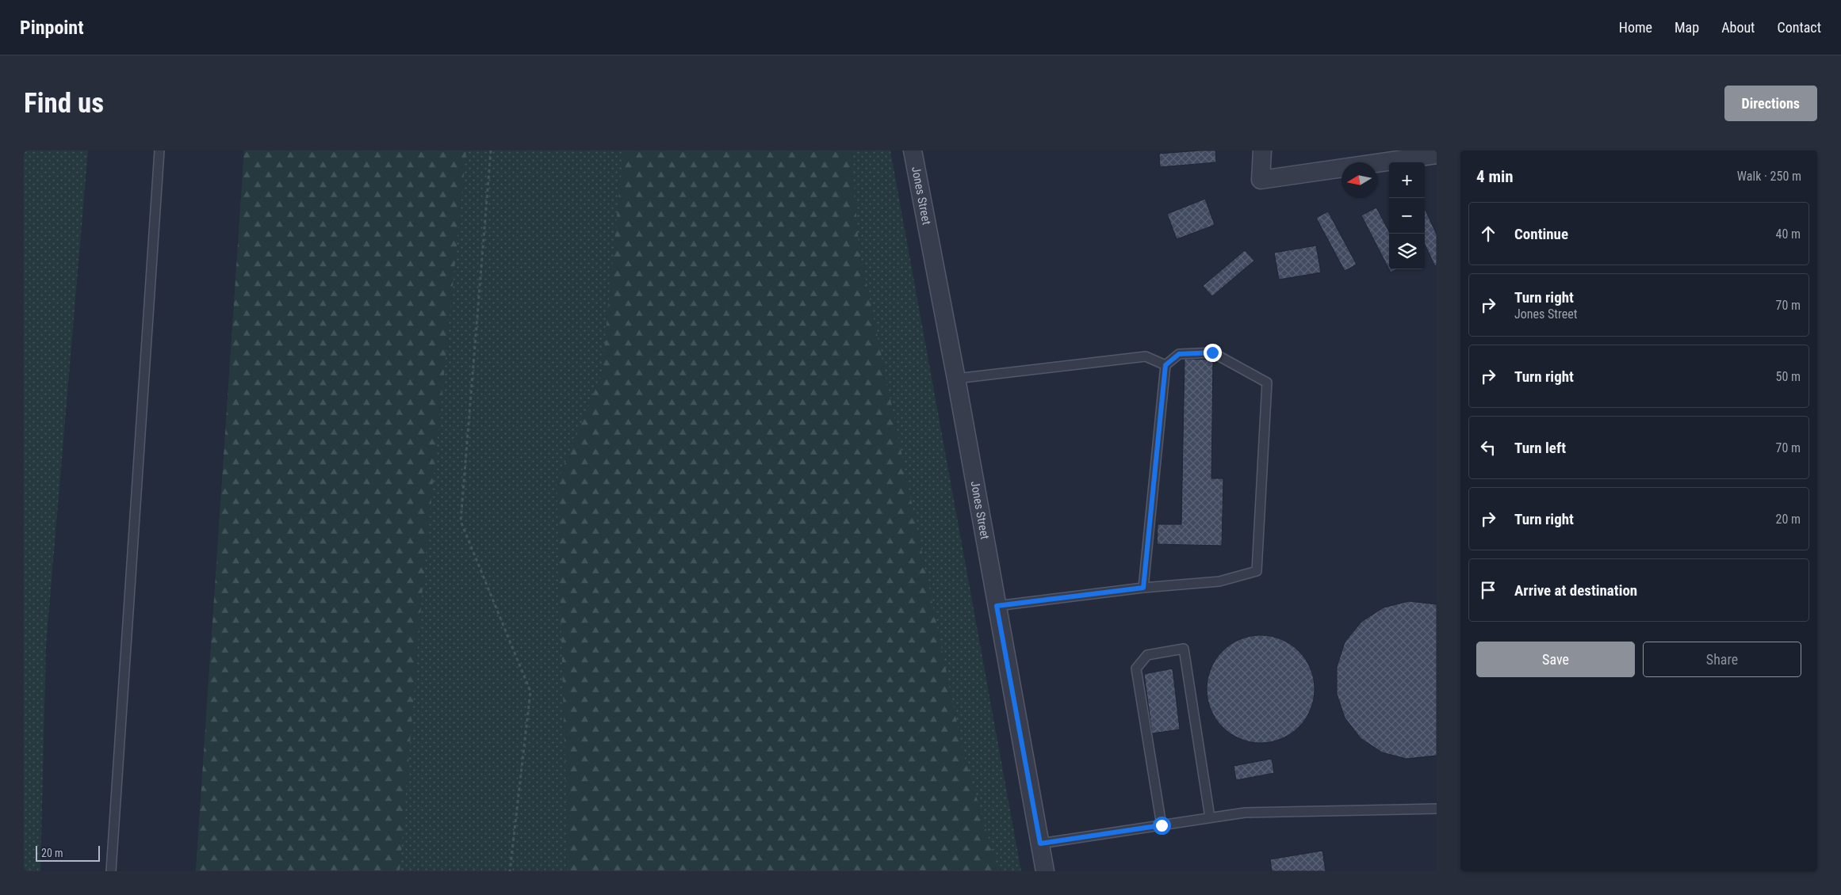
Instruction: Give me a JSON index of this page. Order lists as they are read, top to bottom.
{
  "streets": {
    "street": ["Jones Street"]
  },
  "scale_bar": "20 m",
  "north": "left",
  "page": {
    "header": "Pinpoint",
    "nav": [
      "Home",
      "Map",
      "About",
      "Contact"
    ],
    "buttons": [
      "Directions",
      ["Save", "Share"]
    ],
    "title": "Find us",
    "heading": ["4 min", "Walk · 250 m"],
    "map_buttons": ["+", "−"],
    "list": [
      ["Continue", "40 m"],
      ["Turn right", "Jones Street", "70 m"],
      ["Turn right", "50 m"],
      ["Turn left", "70 m"],
      ["Turn right", "20 m"],
      "Arrive at destination"
    ],
    "scale": "20 m"
  }
}
